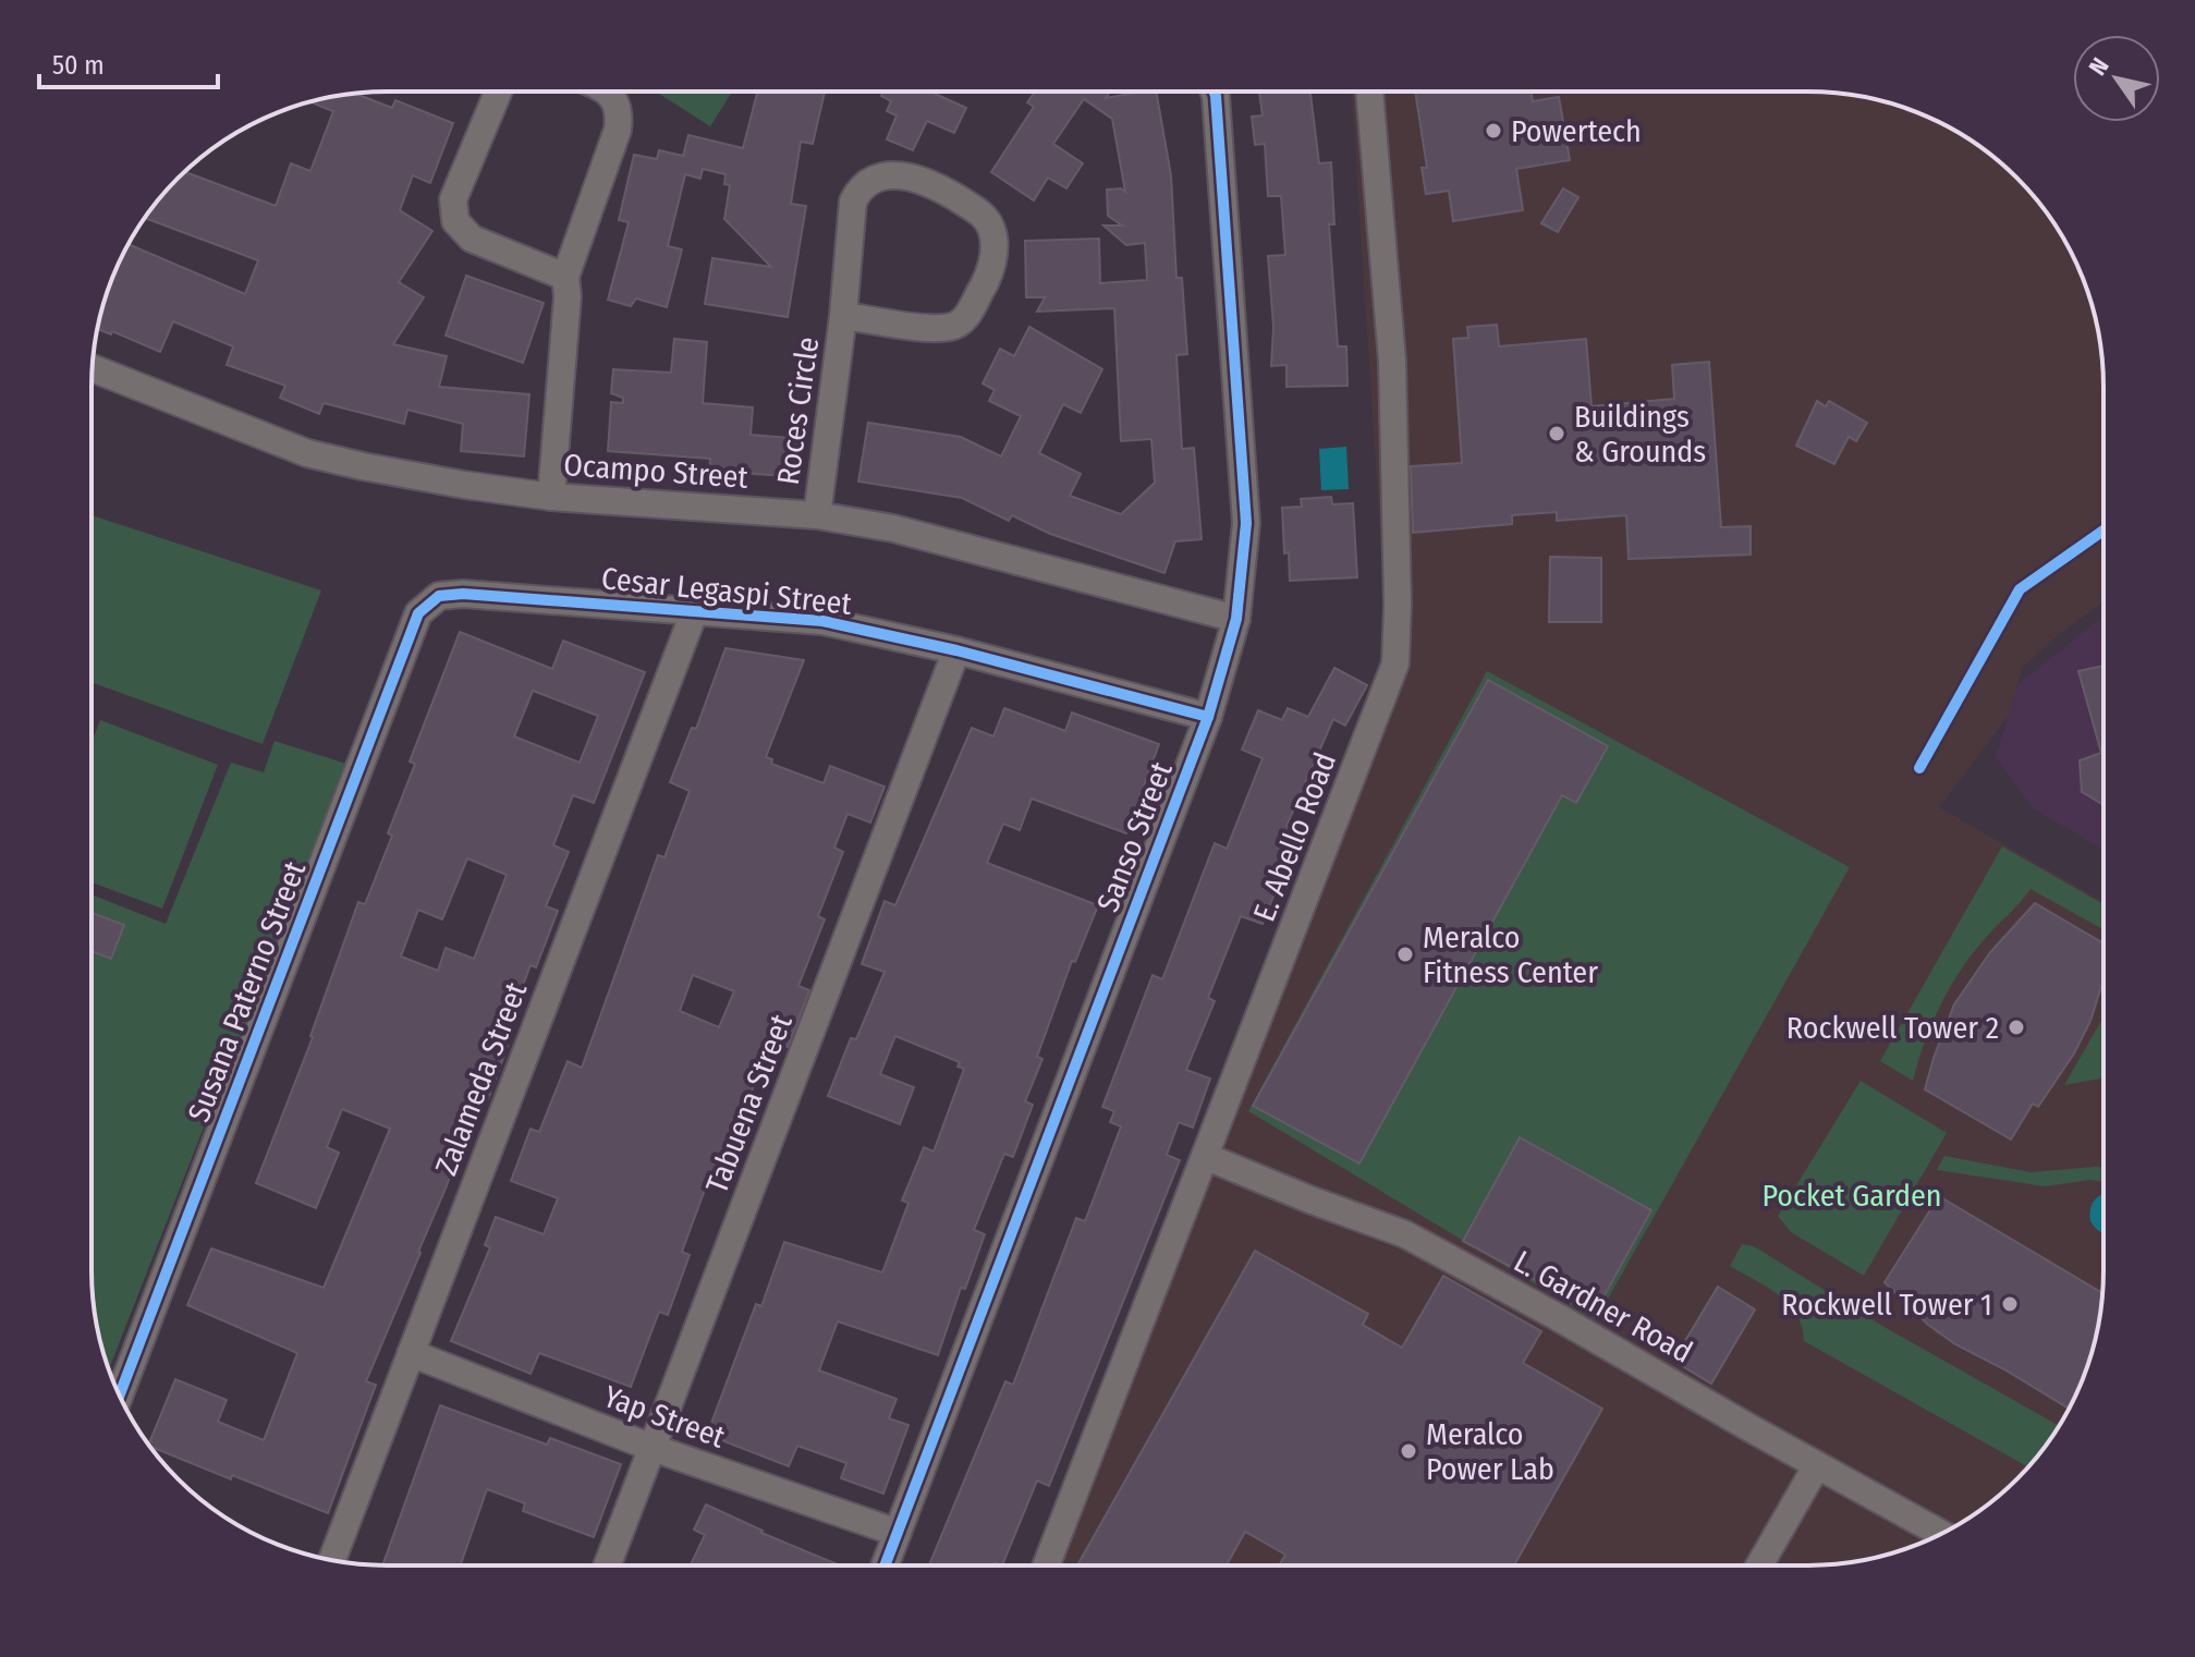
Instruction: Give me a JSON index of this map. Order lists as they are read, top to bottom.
{
  "streets": {
    "street": [
      "Roces Circle",
      "Ocampo Street",
      "Cesar Legaspi Street",
      "Sanso Street",
      "E. Abello Road",
      "Susana Paterno Street",
      "Zalameda Street",
      "Tabuena Street",
      "L. Gardner Road",
      "Yap Street"
    ]
  },
  "crossings": [
    ["Roces Circle", "Ocampo Street"],
    ["Ocampo Street", "Sanso Street"],
    ["Cesar Legaspi Street", "Sanso Street"],
    ["Cesar Legaspi Street", "Susana Paterno Street"],
    ["Cesar Legaspi Street", "Zalameda Street"],
    ["Cesar Legaspi Street", "Tabuena Street"],
    ["Sanso Street", "Yap Street"],
    ["E. Abello Road", "L. Gardner Road"],
    ["Zalameda Street", "Yap Street"],
    ["Tabuena Street", "Yap Street"]
  ],
  "parks": ["Pocket Garden"],
  "places": [
    "Powertech",
    "Buildings & Grounds",
    "Meralco Fitness Center",
    "Rockwell Tower 2",
    "Rockwell Tower 1",
    "Meralco Power Lab"
  ],
  "scale_bar": "50 m",
  "north": "top left"
}
